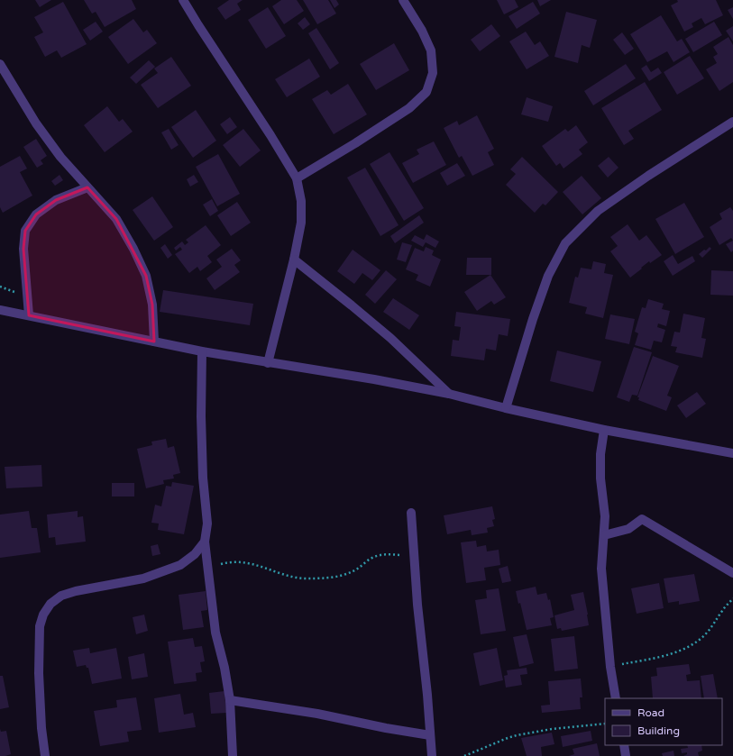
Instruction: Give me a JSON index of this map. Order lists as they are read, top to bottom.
{
  "legend": ["Road", "Building"]
}
